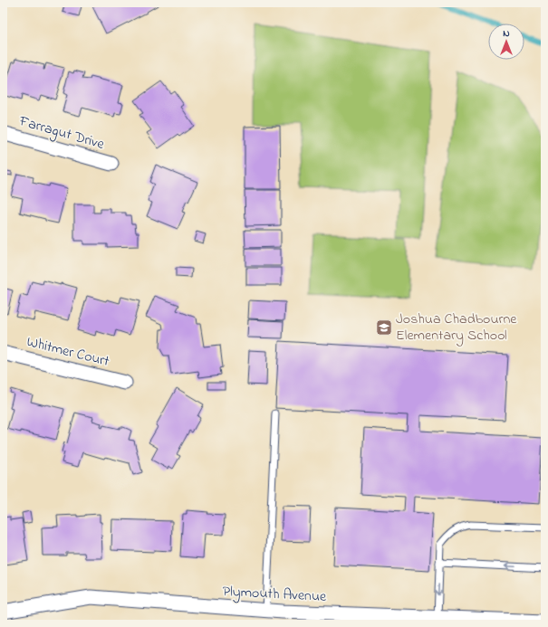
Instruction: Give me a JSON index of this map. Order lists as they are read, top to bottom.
{
  "streets": {
    "street": ["Farragut Drive", "Whitmer Court", "Plymouth Avenue"]
  },
  "places": {
    "school or university": ["Joshua Chadbourne Elementary School"]
  },
  "north": "top"
}
